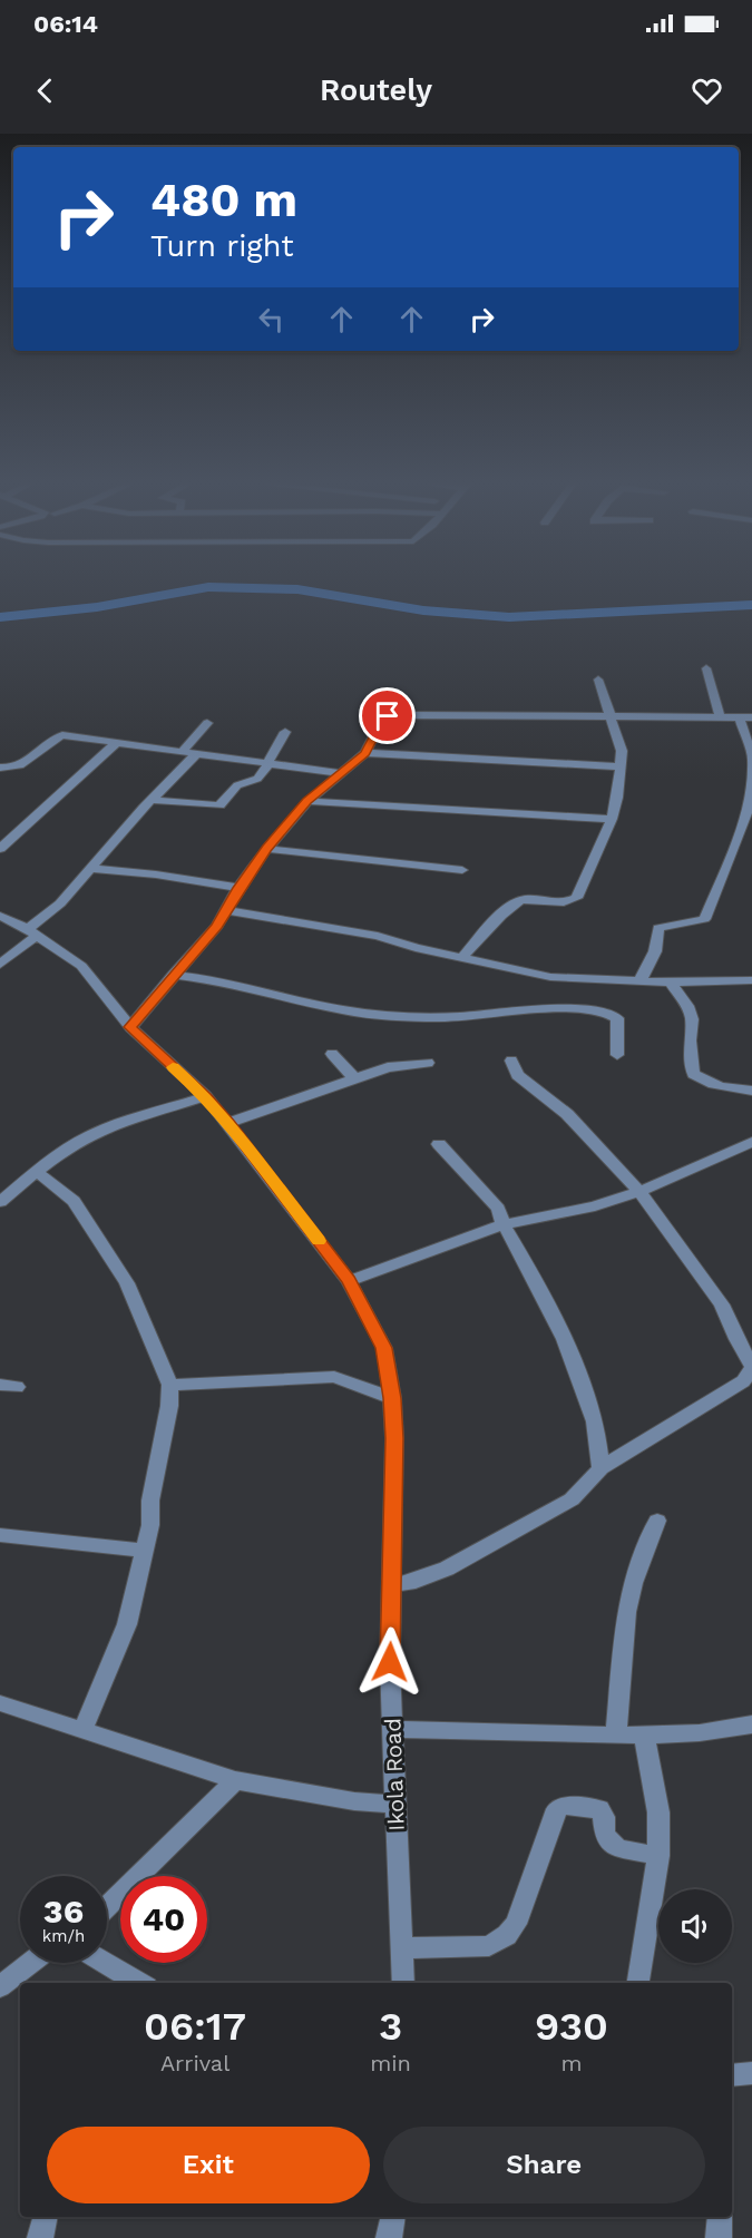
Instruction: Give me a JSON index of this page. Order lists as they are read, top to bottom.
{
  "streets": {
    "street": ["Ikola Road"]
  },
  "page": {
    "status": "06:14",
    "header": "Routely",
    "turn": ["480 m", "Turn right"],
    "speed": "36 km/h",
    "limit": "40",
    "eta": [
      "06:17",
      "Arrival",
      "3",
      "min",
      "930",
      "m"
    ],
    "buttons": ["Exit", "Share"]
  }
}
